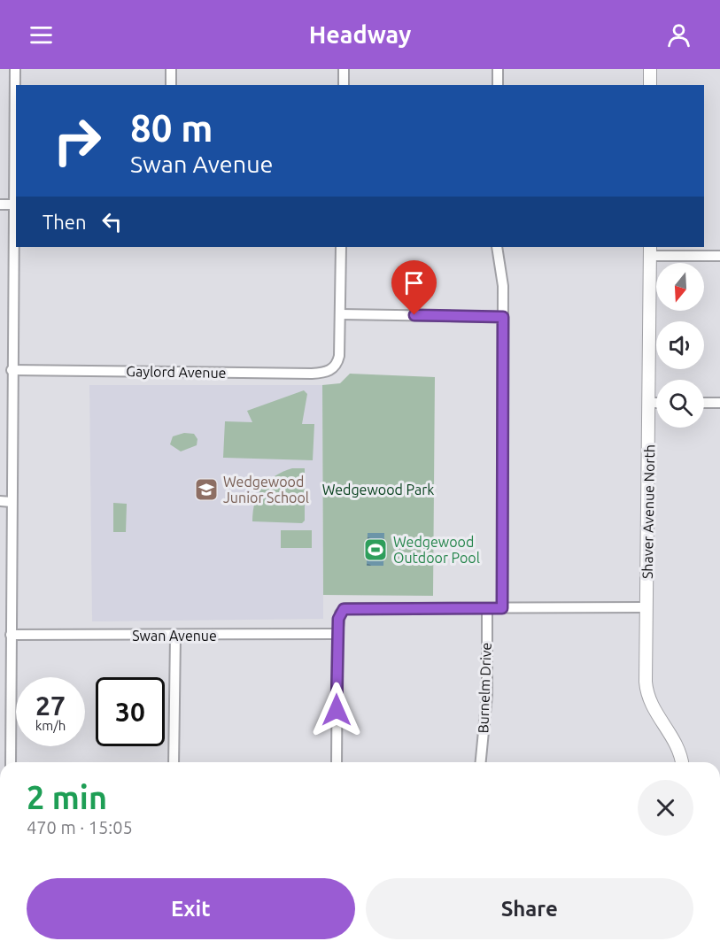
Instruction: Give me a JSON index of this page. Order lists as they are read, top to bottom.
{
  "streets": {
    "street": [
      "Gaylord Avenue",
      "Shaver Avenue North",
      "Swan Avenue",
      "Burnelm Drive"
    ]
  },
  "parks": ["Wedgewood Park"],
  "places": {
    "school or university": ["Wedgewood Junior School"],
    "sports": ["Wedgewood Outdoor Pool"]
  },
  "north": "bottom",
  "page": {
    "header": "Headway",
    "turn": ["80 m", "Swan Avenue"],
    "then": "Then",
    "speed": "27 km/h",
    "limit": "30",
    "heading": ["2 min", "470 m · 15:05"],
    "buttons": ["Exit", "Share"]
  }
}
